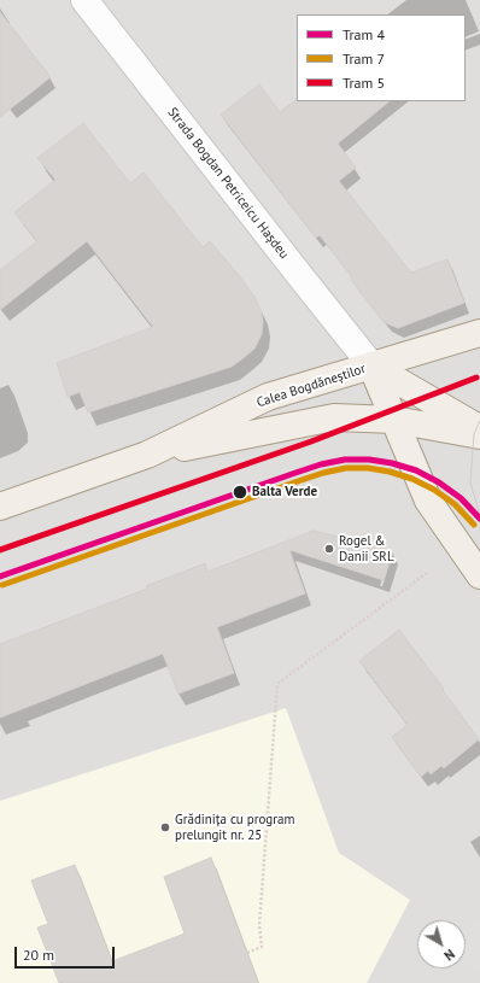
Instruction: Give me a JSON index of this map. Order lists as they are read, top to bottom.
{
  "streets": {
    "main road": ["Calea Bogdăneștilor"],
    "street": ["Strada Bogdan Petriceicu Hașdeu"]
  },
  "crossings": [
    ["Strada Bogdan Petriceicu Hașdeu", "Calea Bogdăneștilor"]
  ],
  "places": ["Balta Verde", "Rogel & Danii SRL", "Grădinița cu program prelungit nr. 25"],
  "lines": ["tram line 5", "tram line 4", "tram line 7"],
  "legend": ["Tram 4", "Tram 7", "Tram 5"],
  "scale_bar": "20 m",
  "north": "bottom right"
}
